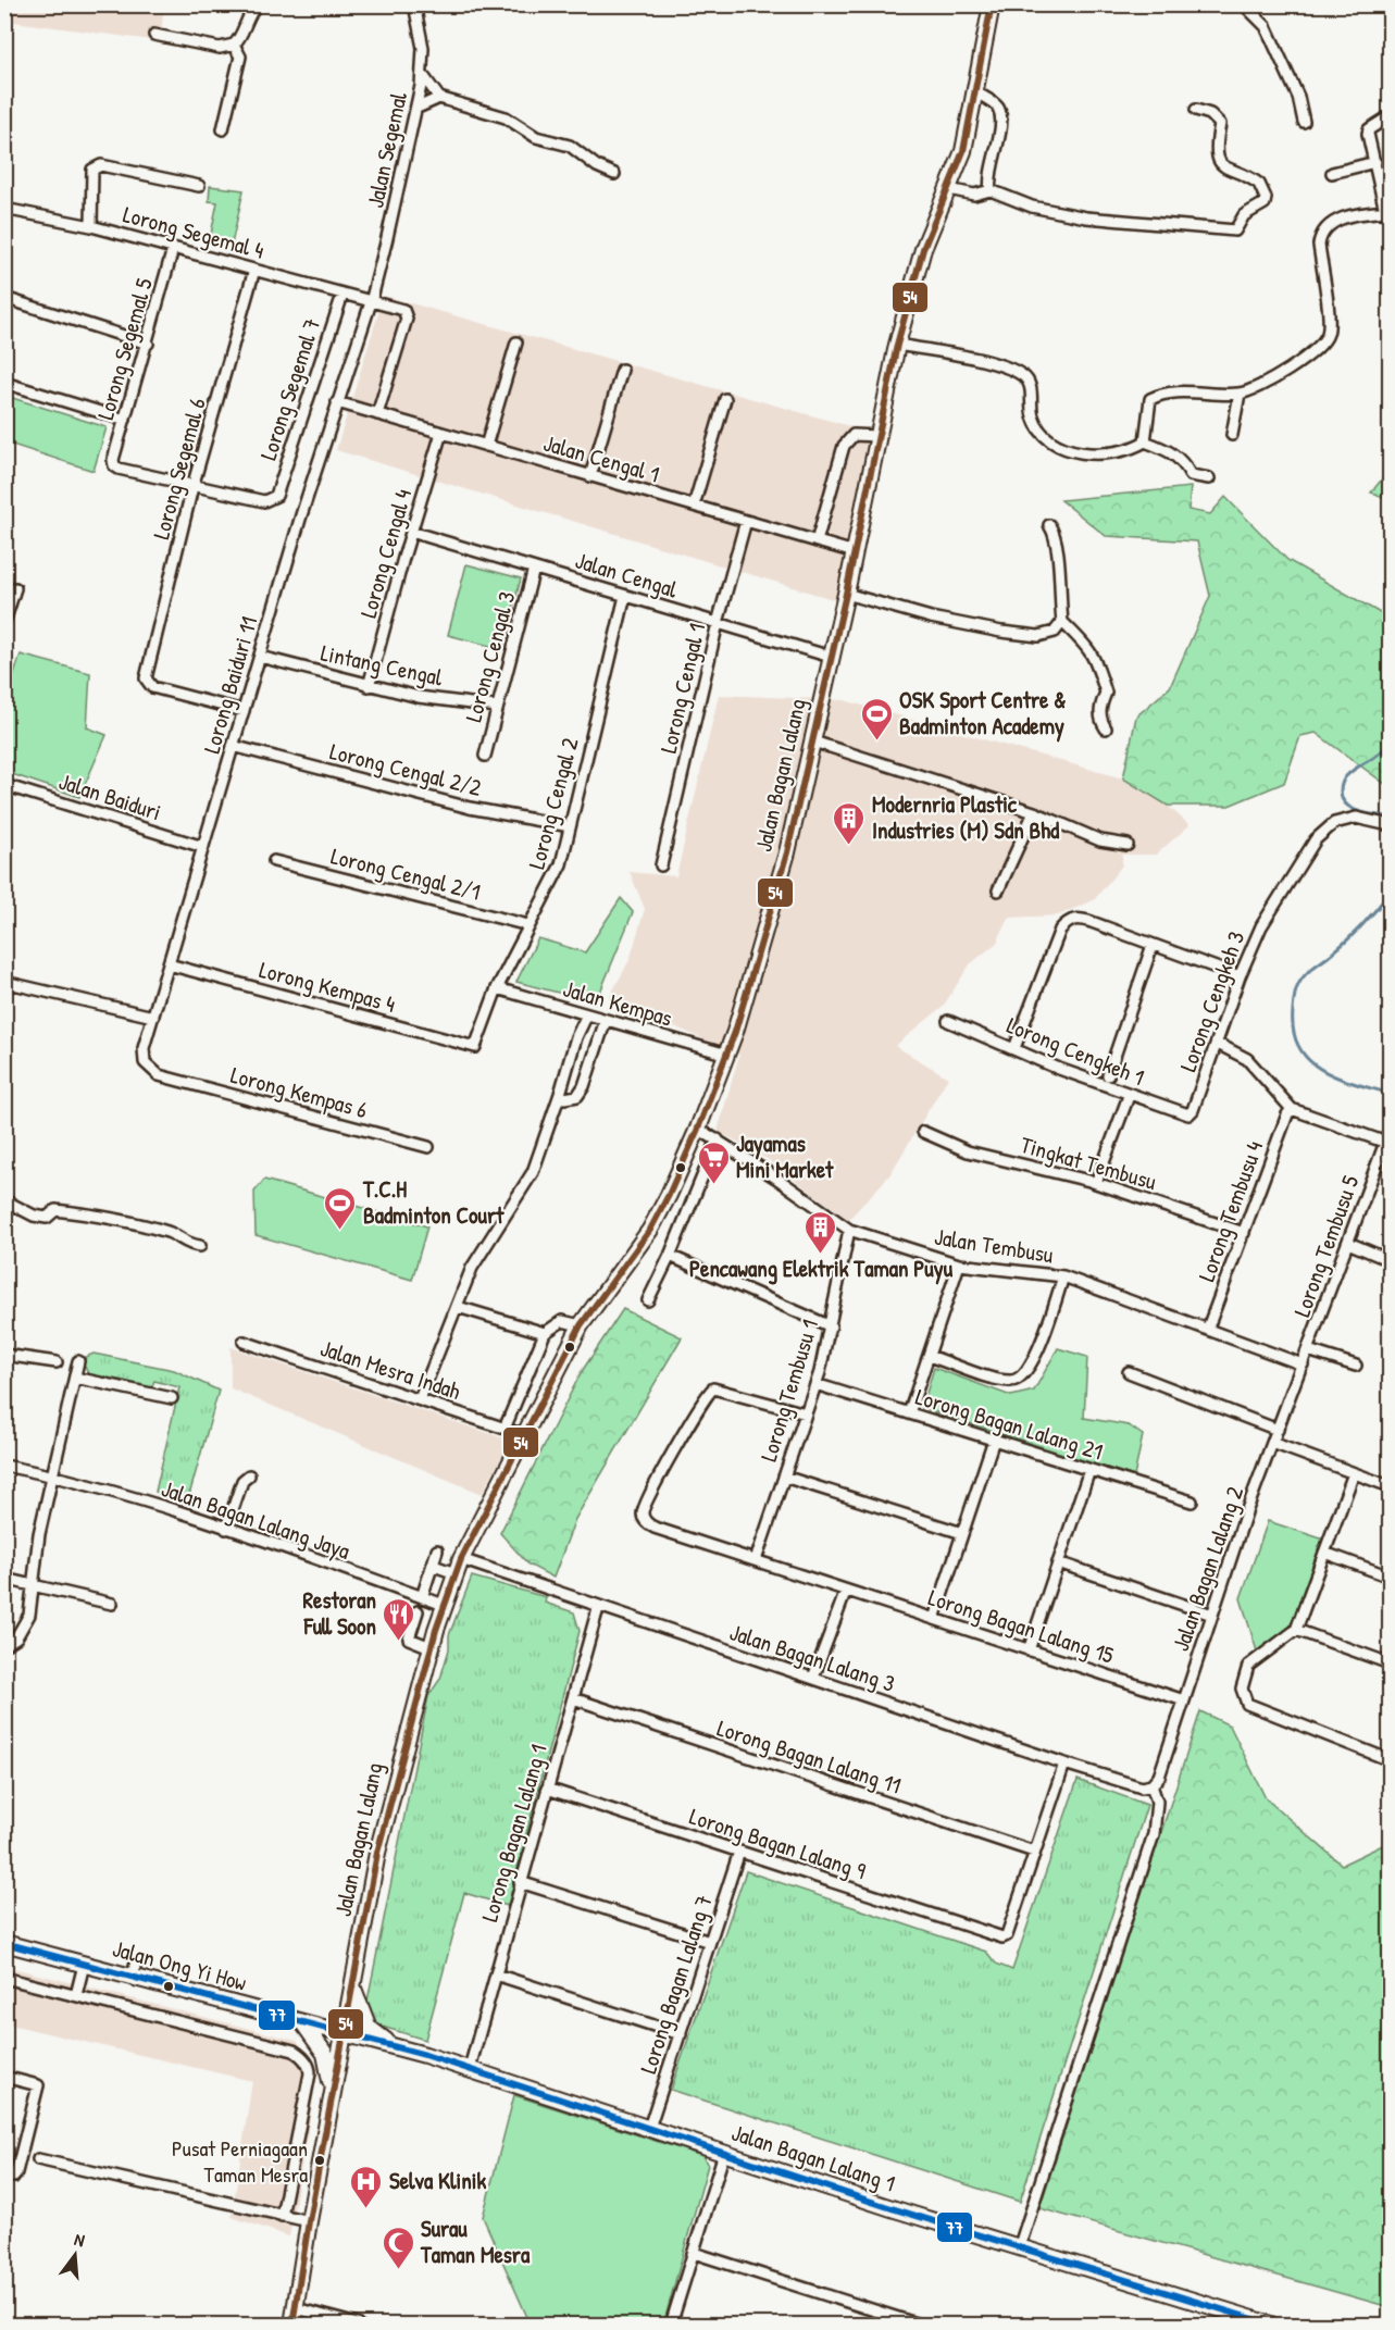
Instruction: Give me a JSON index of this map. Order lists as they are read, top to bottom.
{
  "streets": {
    "main road": ["Jalan Bagan Lalang", "Jalan Ong Yi How", "Jalan Bagan Lalang 1"],
    "street": [
      "Jalan Segemal",
      "Lorong Segemal 4",
      "Lorong Segemal 5",
      "Lorong Segemal 7",
      "Jalan Cengal 1",
      "Lorong Segemal 6",
      "Lorong Cengal 4",
      "Jalan Cengal",
      "Lorong Cengal 3",
      "Lintang Cengal",
      "Lorong Baiduri 11",
      "Lorong Cengal 1",
      "Lorong Cengal 2/2",
      "Jalan Baiduri",
      "Lorong Cengal 2",
      "Lorong Cengal 2/1",
      "Lorong Kempas 4",
      "Lorong Cengkeh 3",
      "Jalan Kempas",
      "Lorong Cengkeh 1",
      "Lorong Kempas 6",
      "Tingkat Tembusu",
      "Lorong Tembusu 4",
      "Jalan Tembusu",
      "Lorong Tembusu 5",
      "Jalan Mesra Indah",
      "Lorong Tembusu 1",
      "Lorong Bagan Lalang 21",
      "Jalan Bagan Lalang Jaya",
      "Jalan Bagan Lalang 2",
      "Lorong Bagan Lalang 15",
      "Jalan Bagan Lalang 3",
      "Lorong Bagan Lalang 11",
      "Lorong Bagan Lalang 1",
      "Lorong Bagan Lalang 9",
      "Lorong Bagan Lalang 7"
    ]
  },
  "crossings": [
    ["Jalan Segemal", "Lorong Segemal 4"],
    ["Jalan Segemal", "Lorong Baiduri 11"],
    ["Lorong Segemal 4", "Lorong Segemal 5"],
    ["Lorong Segemal 4", "Lorong Segemal 7"],
    ["Lorong Segemal 4", "Jalan Cengal 1"],
    ["Lorong Segemal 4", "Lorong Segemal 6"],
    ["Lorong Segemal 4", "Lorong Baiduri 11"],
    ["Lorong Segemal 5", "Lorong Segemal 7"],
    ["Lorong Segemal 5", "Lorong Segemal 6"],
    ["Lorong Segemal 7", "Lorong Segemal 6"],
    ["Jalan Cengal 1", "Lorong Cengal 4"],
    ["Jalan Cengal 1", "Lorong Baiduri 11"],
    ["Jalan Cengal 1", "Lorong Cengal 1"],
    ["Jalan Cengal 1", "Jalan Bagan Lalang"],
    ["Lorong Segemal 6", "Lorong Baiduri 11"],
    ["Lorong Cengal 4", "Jalan Cengal"],
    ["Lorong Cengal 4", "Lintang Cengal"],
    ["Jalan Cengal", "Lorong Cengal 3"],
    ["Jalan Cengal", "Lorong Cengal 1"],
    ["Jalan Cengal", "Jalan Bagan Lalang"],
    ["Jalan Cengal", "Lorong Cengal 2"],
    ["Lorong Cengal 3", "Lintang Cengal"],
    ["Lintang Cengal", "Lorong Baiduri 11"],
    ["Lorong Baiduri 11", "Lorong Cengal 2/2"],
    ["Lorong Baiduri 11", "Jalan Baiduri"],
    ["Lorong Baiduri 11", "Lorong Kempas 4"],
    ["Lorong Baiduri 11", "Lorong Kempas 6"],
    ["Lorong Cengal 2/2", "Lorong Cengal 2"],
    ["Jalan Bagan Lalang", "Jalan Kempas"],
    ["Jalan Bagan Lalang", "Jalan Tembusu"],
    ["Jalan Bagan Lalang", "Jalan Mesra Indah"],
    ["Jalan Bagan Lalang", "Jalan Bagan Lalang Jaya"],
    ["Jalan Bagan Lalang", "Jalan Bagan Lalang 3"],
    ["Jalan Bagan Lalang", "Jalan Ong Yi How"],
    ["Jalan Bagan Lalang", "Jalan Bagan Lalang 1"],
    ["Lorong Cengal 2", "Lorong Cengal 2/1"],
    ["Lorong Cengal 2", "Lorong Kempas 4"],
    ["Lorong Cengal 2", "Jalan Kempas"],
    ["Lorong Cengkeh 3", "Lorong Cengkeh 1"],
    ["Tingkat Tembusu", "Lorong Tembusu 4"],
    ["Lorong Tembusu 4", "Jalan Tembusu"],
    ["Jalan Tembusu", "Lorong Tembusu 5"],
    ["Jalan Tembusu", "Lorong Tembusu 1"],
    ["Jalan Tembusu", "Jalan Bagan Lalang 2"],
    ["Lorong Tembusu 5", "Jalan Bagan Lalang 2"],
    ["Lorong Tembusu 1", "Lorong Bagan Lalang 21"],
    ["Lorong Tembusu 1", "Lorong Bagan Lalang 15"],
    ["Jalan Bagan Lalang 2", "Lorong Bagan Lalang 15"],
    ["Jalan Bagan Lalang 2", "Jalan Bagan Lalang 3"],
    ["Jalan Bagan Lalang 3", "Lorong Bagan Lalang 1"],
    ["Lorong Bagan Lalang 11", "Lorong Bagan Lalang 1"],
    ["Lorong Bagan Lalang 11", "Lorong Bagan Lalang 9"],
    ["Lorong Bagan Lalang 1", "Lorong Bagan Lalang 9"],
    ["Lorong Bagan Lalang 1", "Jalan Bagan Lalang 1"],
    ["Lorong Bagan Lalang 9", "Lorong Bagan Lalang 7"],
    ["Jalan Ong Yi How", "Jalan Bagan Lalang 1"],
    ["Lorong Bagan Lalang 7", "Jalan Bagan Lalang 1"]
  ],
  "places": {
    "sports": ["OSK Sport Centre & Badminton Academy", "T.C.H Badminton Court"],
    "building": ["Modernria Plastic Industries (M) Sdn Bhd", "Pencawang Elektrik Taman Puyu"],
    "supermarket": ["Jayamas Mini Market"],
    "restaurant": ["Restoran Full Soon"],
    "other": ["Pusat Perniagaan Taman Mesra"],
    "hospital": ["Selva Klinik"],
    "mosque": ["Surau Taman Mesra"]
  },
  "lines": ["transit line 54", "transit line 77"],
  "north": "top"
}
